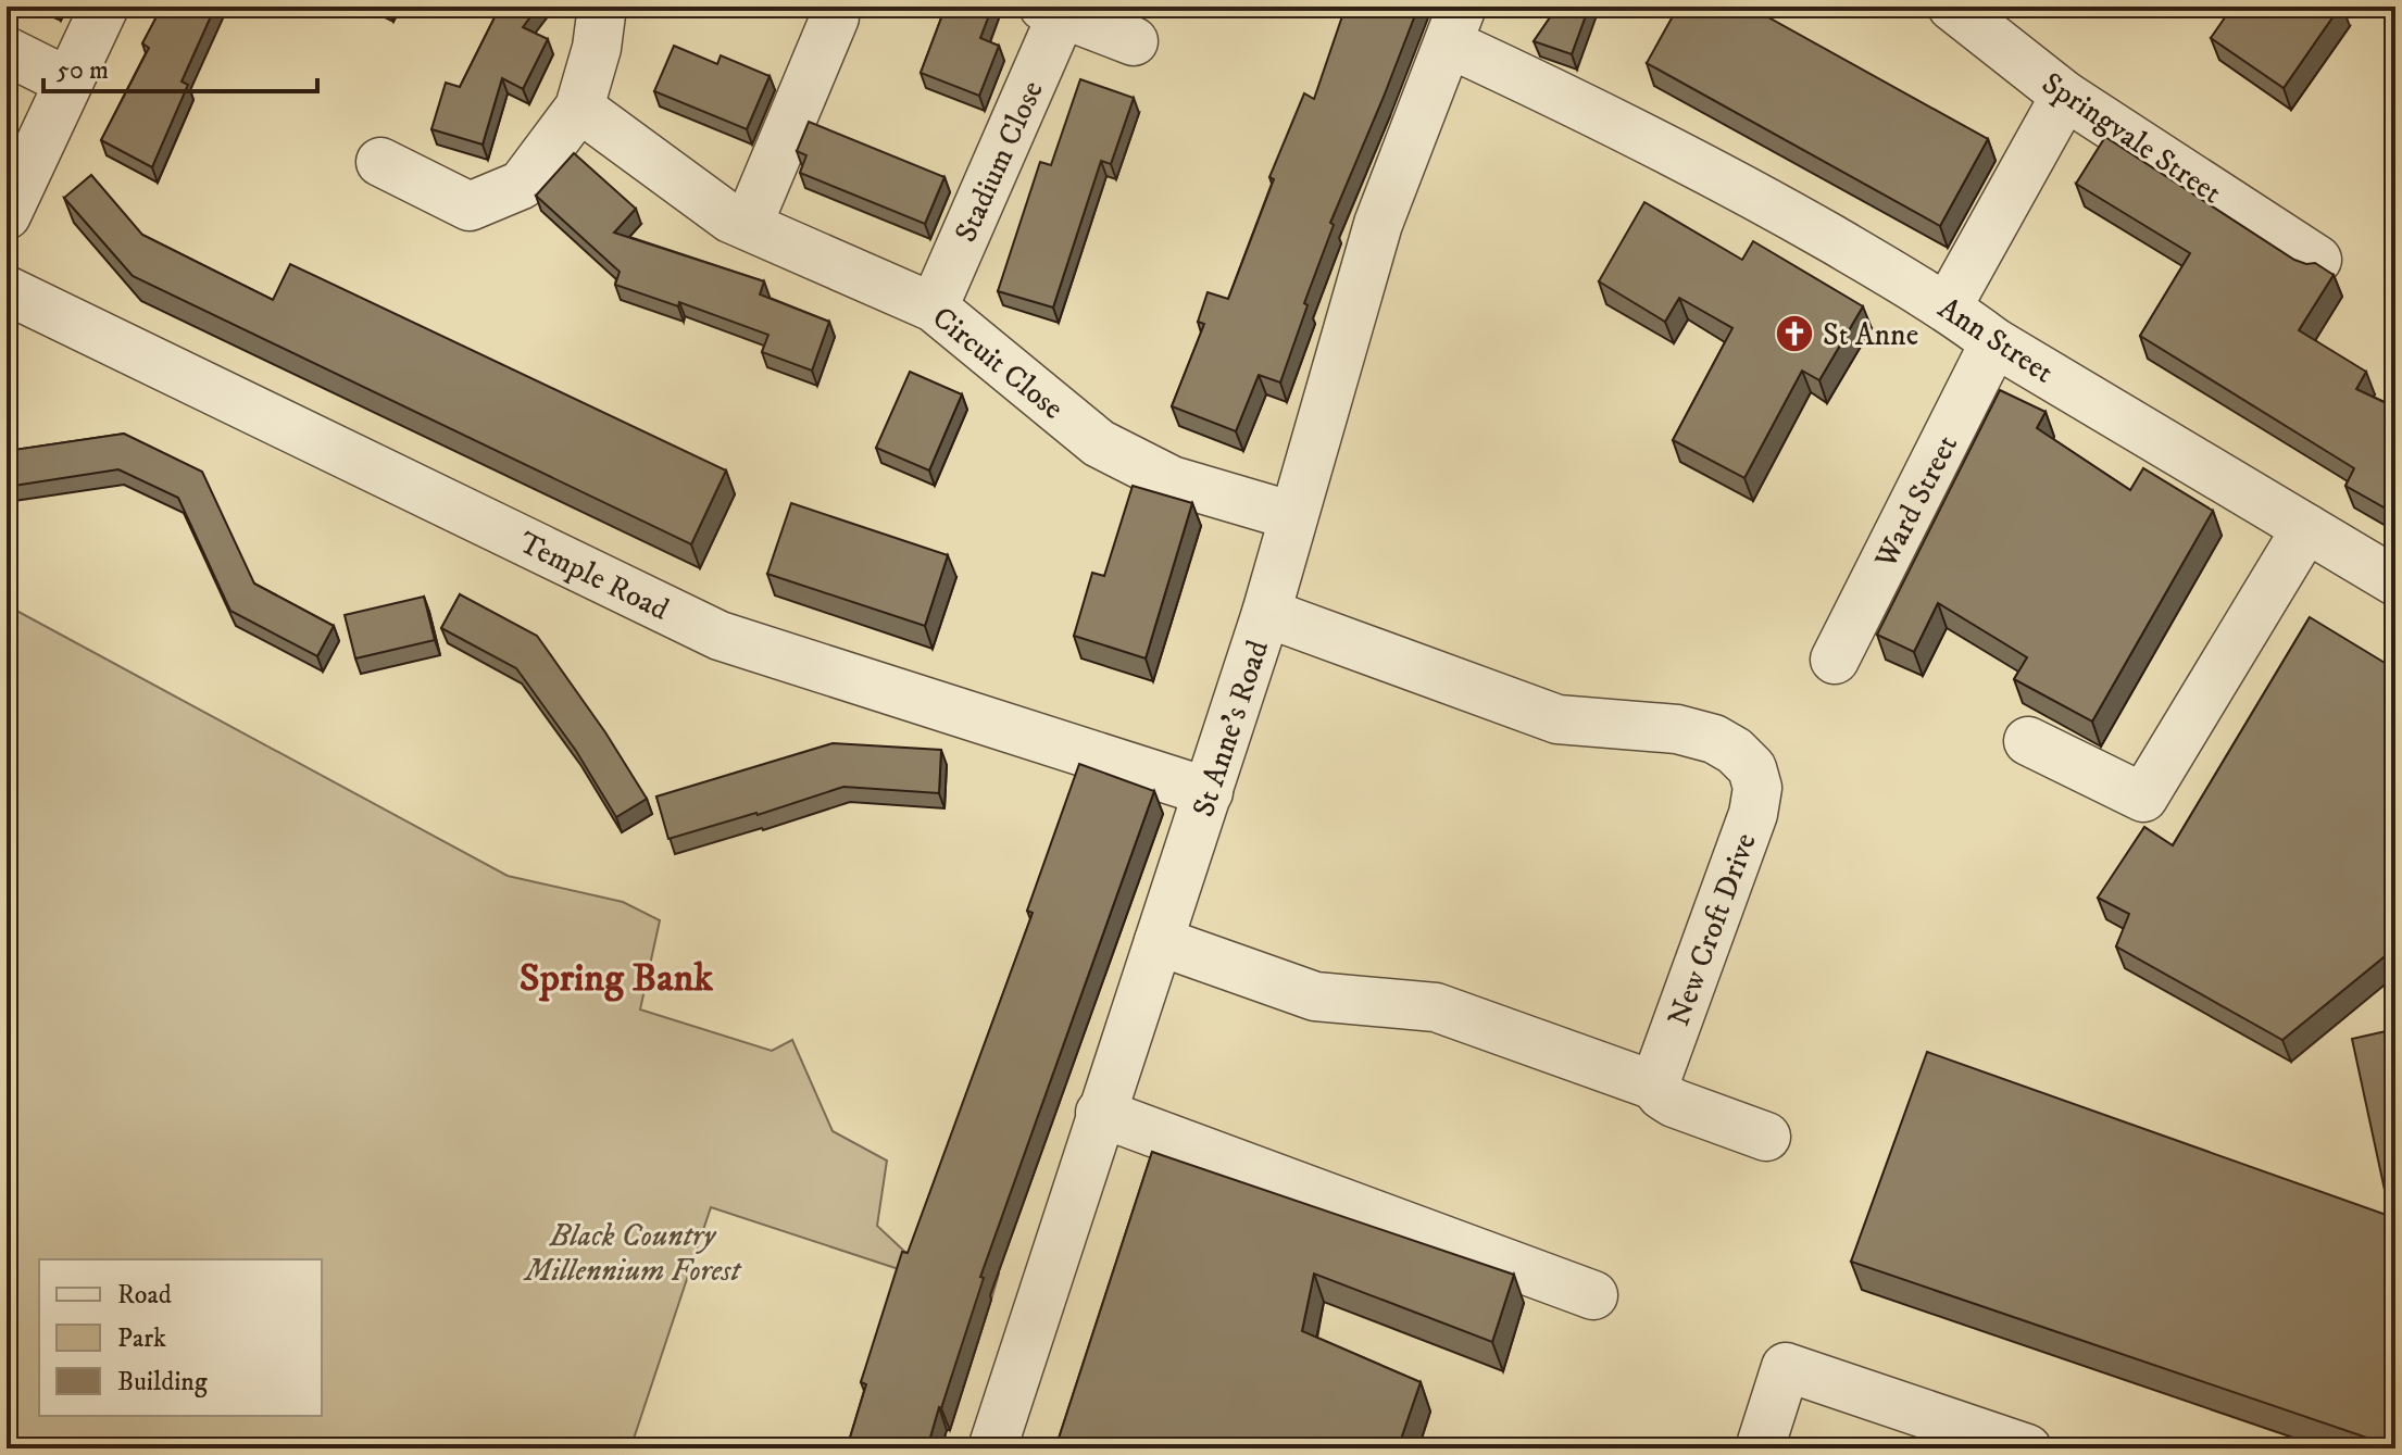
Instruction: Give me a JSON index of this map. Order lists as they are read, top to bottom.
{
  "streets": {
    "street": [
      "Springvale Street",
      "Stadium Close",
      "Ann Street",
      "Circuit Close",
      "Ward Street",
      "Temple Road",
      "St Anne's Road",
      "New Croft Drive"
    ]
  },
  "crossings": [
    ["Stadium Close", "Circuit Close"],
    ["Ann Street", "Ward Street"],
    ["Ann Street", "St Anne's Road"],
    ["Circuit Close", "St Anne's Road"],
    ["Temple Road", "St Anne's Road"],
    ["St Anne's Road", "New Croft Drive"]
  ],
  "districts": ["Spring Bank"],
  "parks": ["Black Country Millennium Forest"],
  "places": {
    "church": ["St Anne"]
  },
  "legend": ["Road", "Park", "Building"],
  "scale_bar": "50 m"
}
